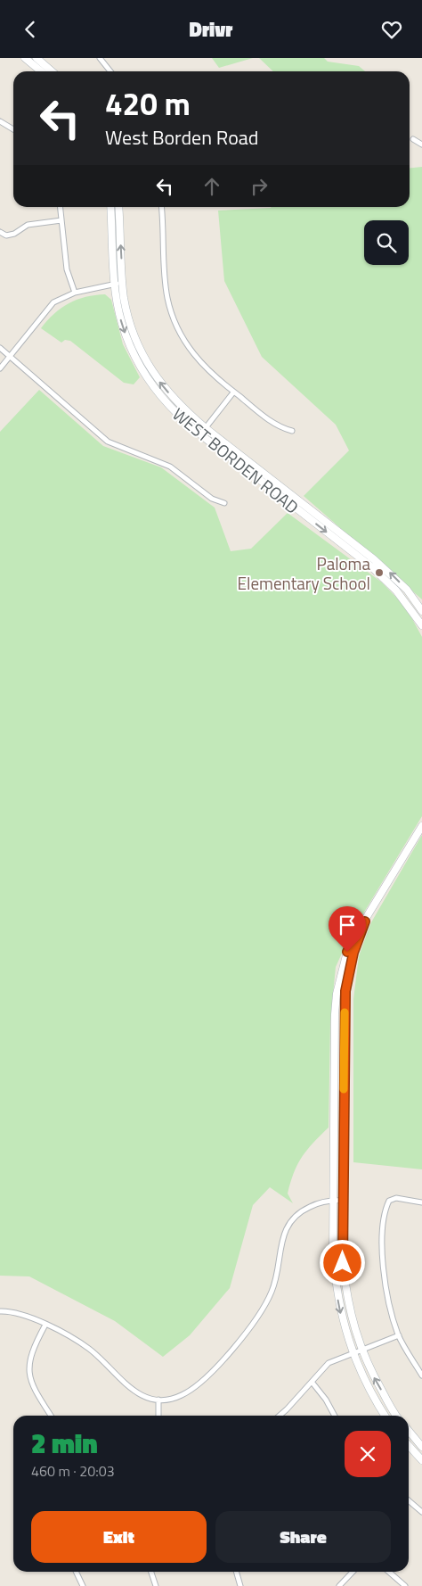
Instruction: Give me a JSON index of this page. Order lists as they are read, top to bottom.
{
  "streets": {
    "main road": ["WEST BORDEN ROAD"]
  },
  "places": ["Paloma Elementary School"],
  "page": {
    "header": "Drivr",
    "turn": ["420 m", "West Borden Road"],
    "heading": ["2 min", "460 m · 20:03"],
    "buttons": ["Exit", "Share"]
  }
}
